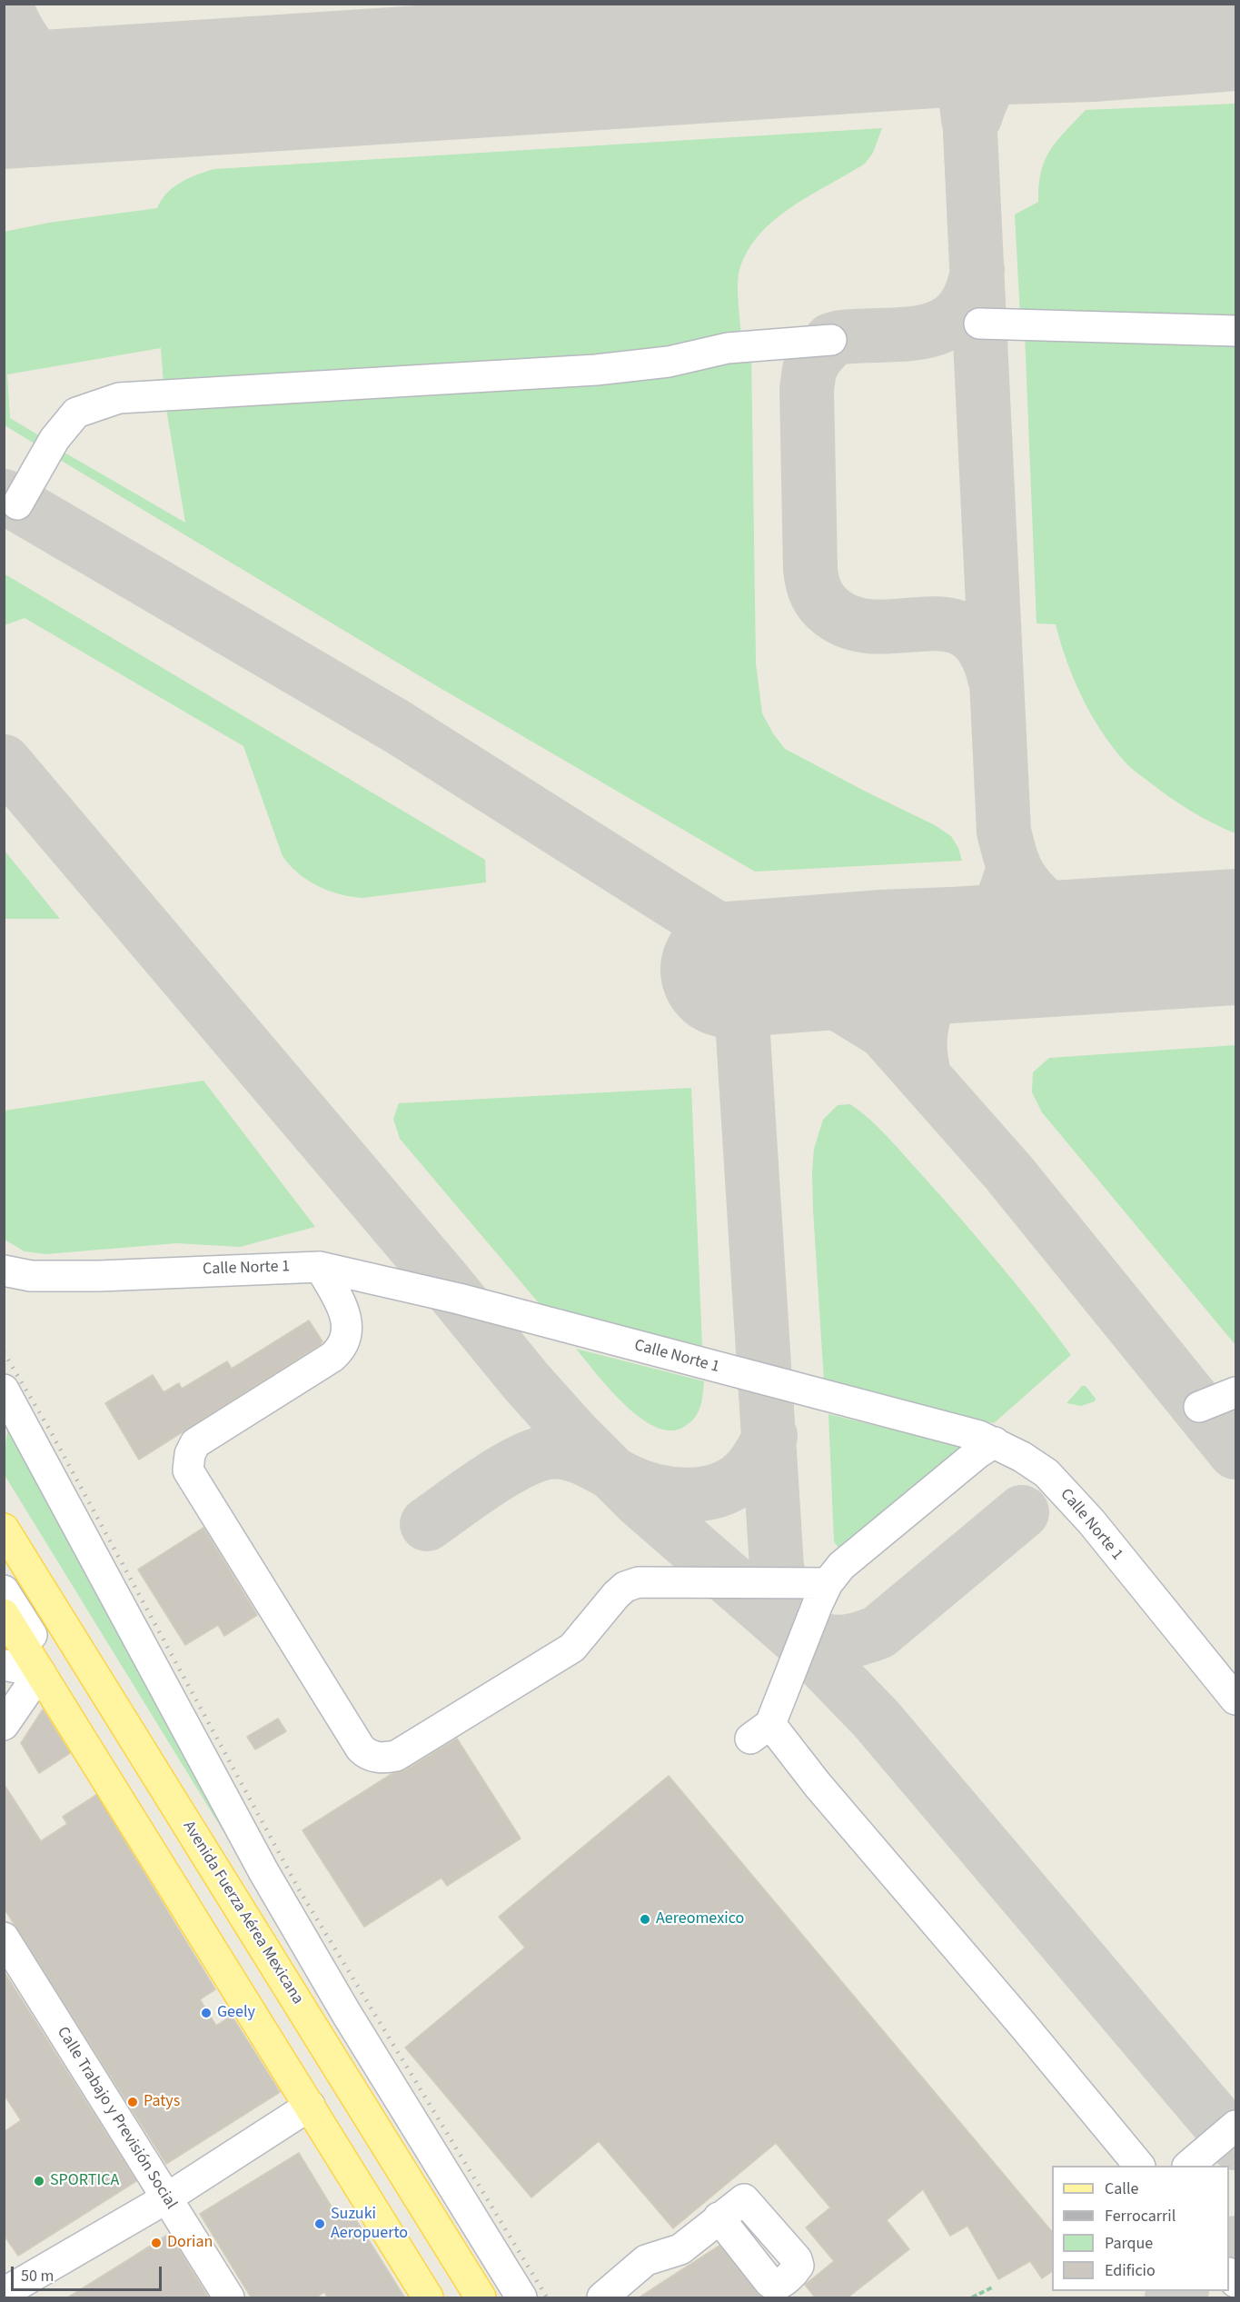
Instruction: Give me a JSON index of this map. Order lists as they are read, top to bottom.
{
  "streets": {
    "main road": ["Avenida Fuerza Aérea Mexicana"],
    "street": ["Calle Norte 1", "Calle Trabajo y Previsión Social"]
  },
  "places": [
    "Aereomexico",
    "Geely",
    "Patys",
    "SPORTICA",
    "Suzuki Aeropuerto",
    "Dorian"
  ],
  "legend": [
    "Calle",
    "Ferrocarril",
    "Parque",
    "Edificio"
  ],
  "scale_bar": "50 m"
}
